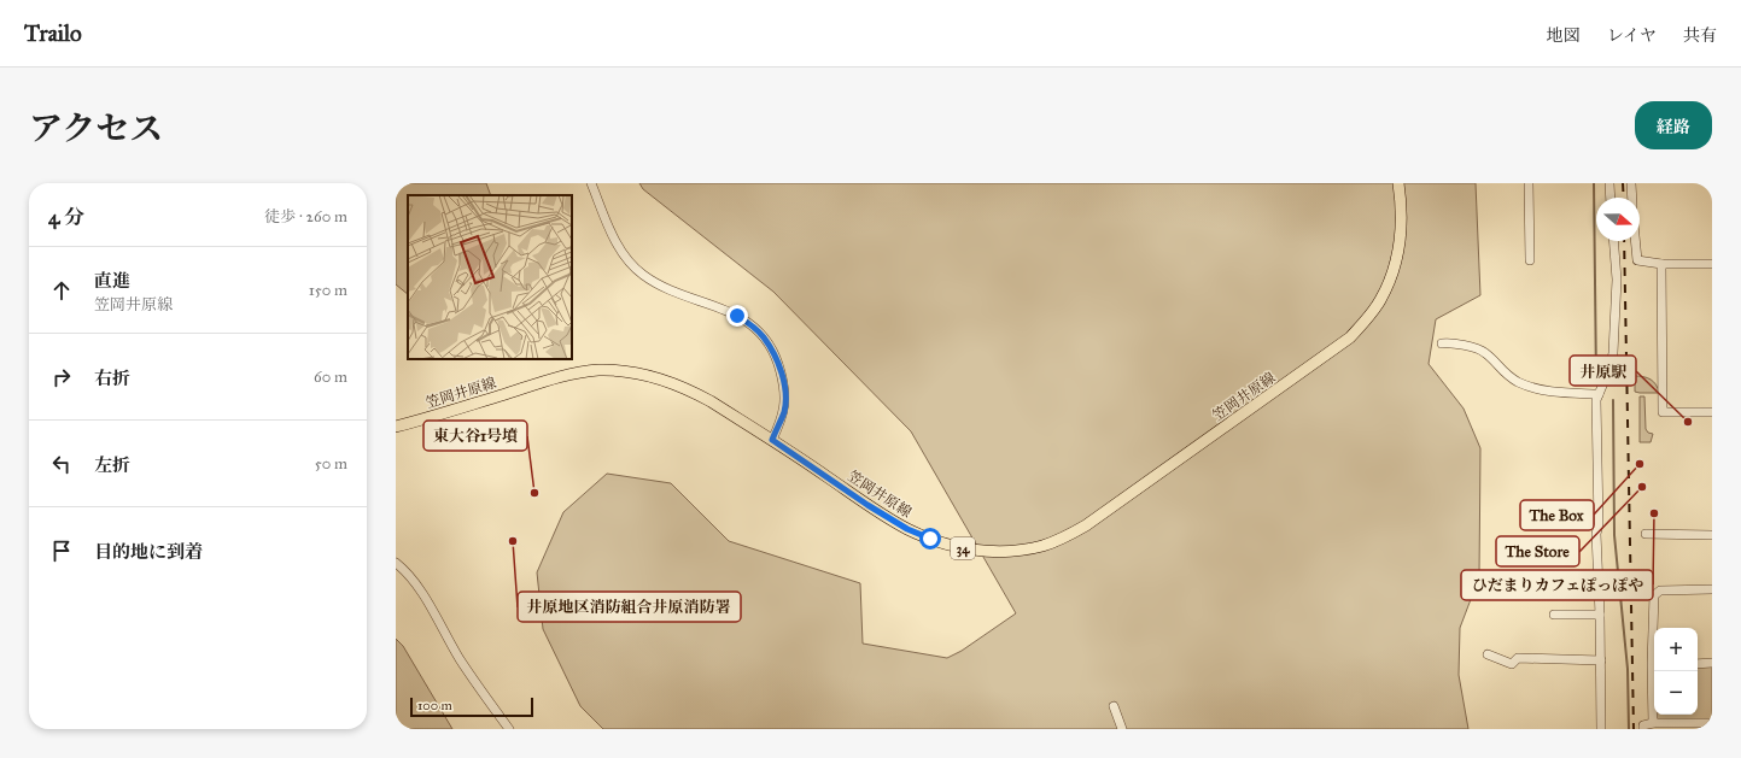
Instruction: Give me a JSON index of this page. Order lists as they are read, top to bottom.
{
  "streets": {
    "main road": ["笠岡井原線", "34"]
  },
  "places": [
    "井原駅",
    "The Box",
    "The Store",
    "東大谷1号墳",
    "ひだまりカフェぽっぽや",
    "井原地区消防組合井原消防署"
  ],
  "scale_bar": "100 m",
  "north": "right",
  "page": {
    "header": "Trailo",
    "nav": ["地図", "レイヤ", "共有"],
    "title": "アクセス",
    "buttons": "経路",
    "heading": ["4 分", "徒歩 · 260 m"],
    "list": [
      ["直進", "笠岡井原線", "150 m"],
      ["右折", "60 m"],
      ["左折", "50 m"],
      "目的地に到着"
    ],
    "map_buttons": ["+", "−"],
    "scale": "100 m"
  }
}
